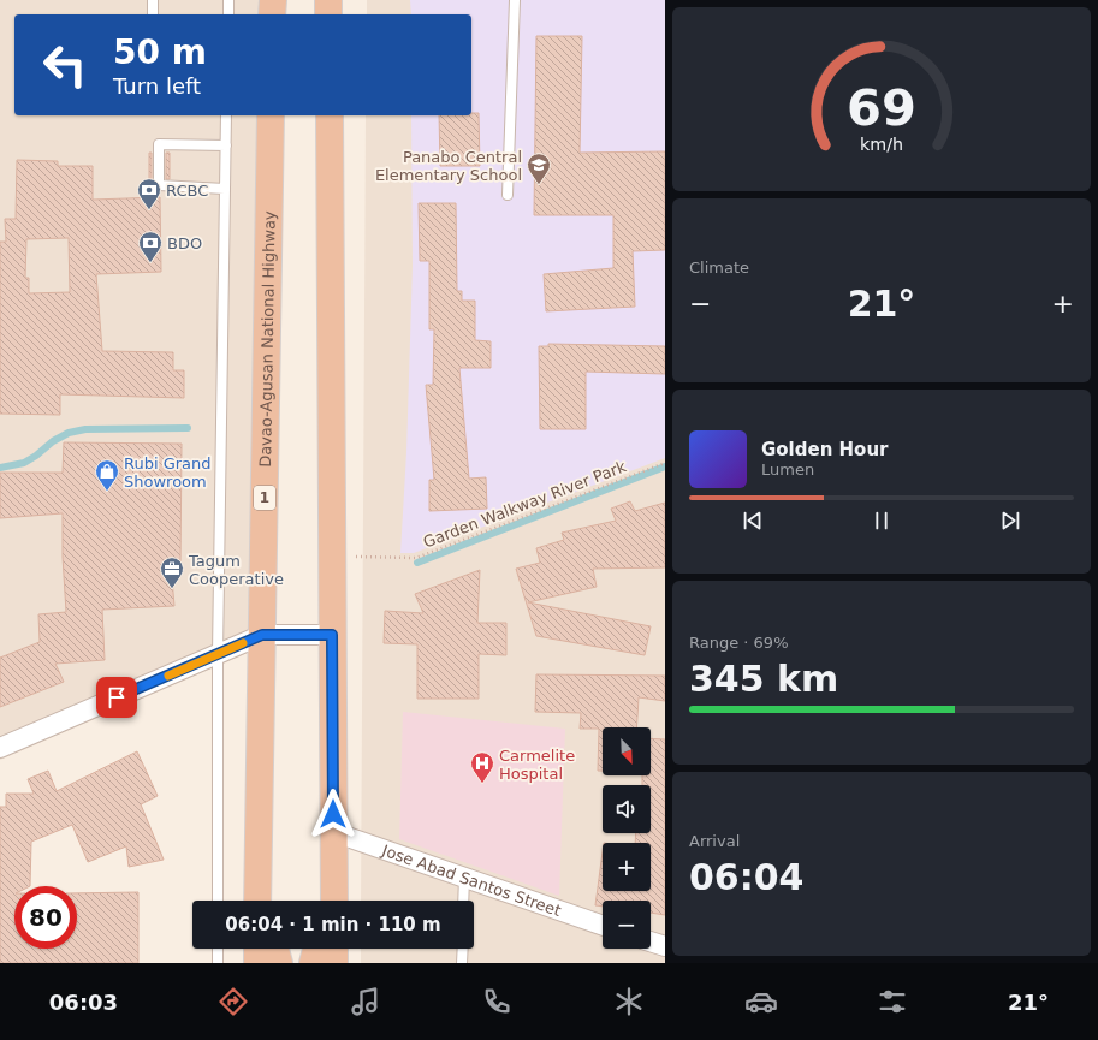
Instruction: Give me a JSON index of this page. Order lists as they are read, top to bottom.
{
  "streets": {
    "highway": ["Davao-Agusan National Highway", "1"],
    "street": ["Jose Abad Santos Street"],
    "path": ["Garden Walkway River Park"]
  },
  "places": {
    "school or university": ["Panabo Central Elementary School"],
    "bank": ["RCBC", "BDO"],
    "shop": ["Rubi Grand Showroom"],
    "office": ["Tagum Cooperative"],
    "hospital": ["Carmelite Hospital"]
  },
  "north": "bottom right",
  "page": {
    "turn": ["50 m", "Turn left"],
    "tile": [
      "Climate",
      ["Range · 69%", "345 km"],
      ["Arrival", "06:04"]
    ],
    "heat": ["−", "21°", "+"],
    "song": ["Golden Hour", "Lumen"],
    "map_buttons": ["+", "−"],
    "limit": "80",
    "trip": "06:04 · 1 min · 110 m",
    "tabs": ["06:03", "21°"],
    "gauge": ["69", "km/h"]
  }
}
